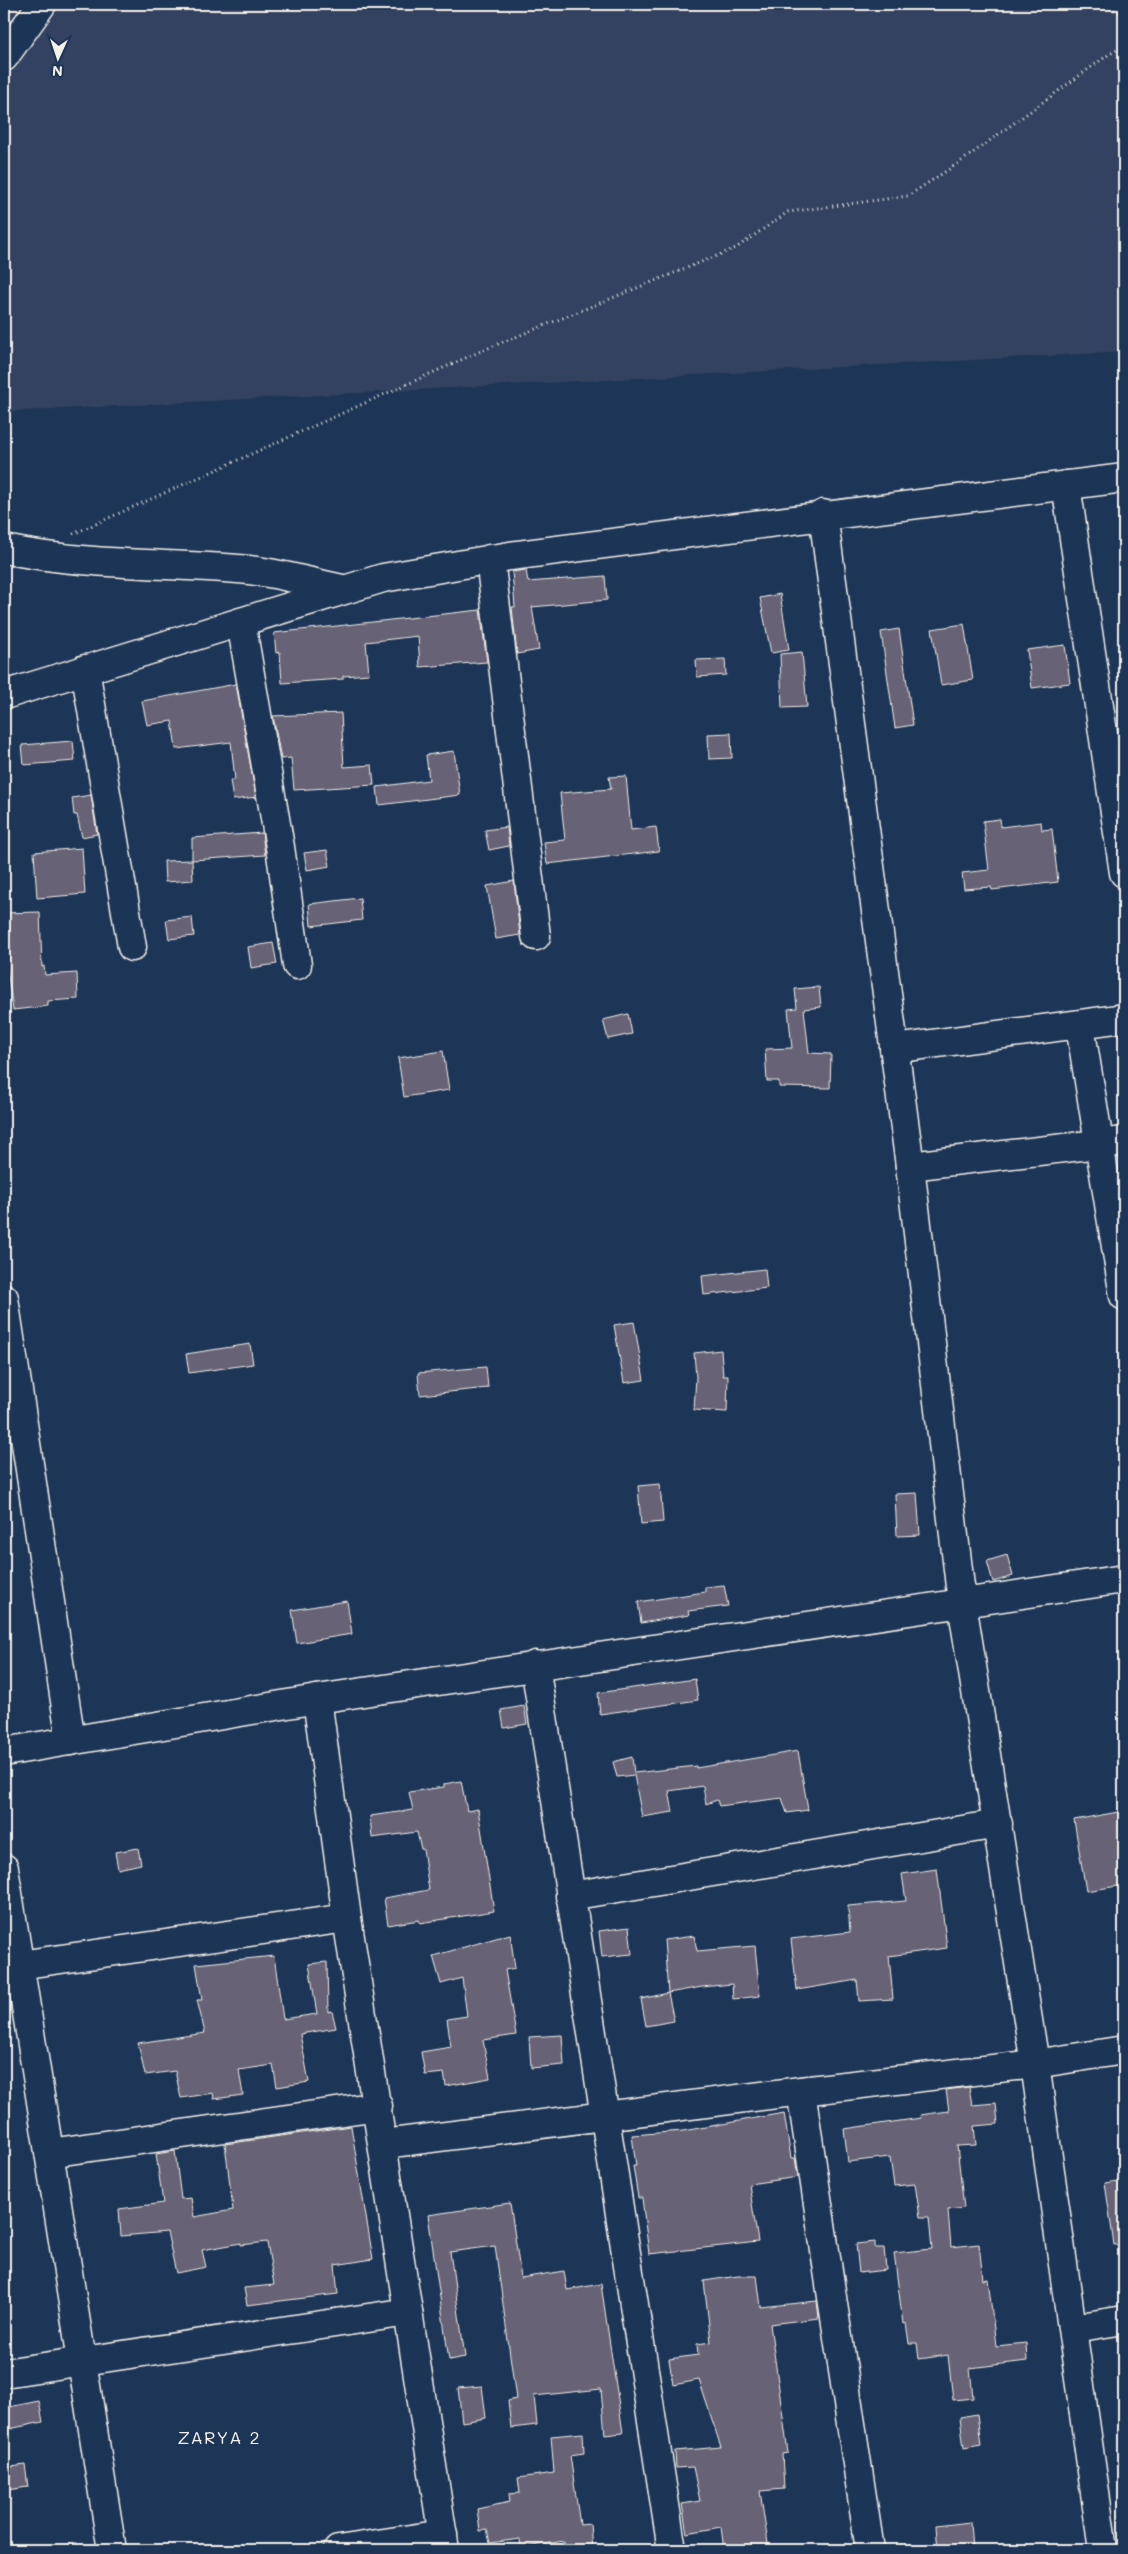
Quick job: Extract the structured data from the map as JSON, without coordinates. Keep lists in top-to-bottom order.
{
  "districts": ["ZARYA 2"],
  "north": "bottom"
}
